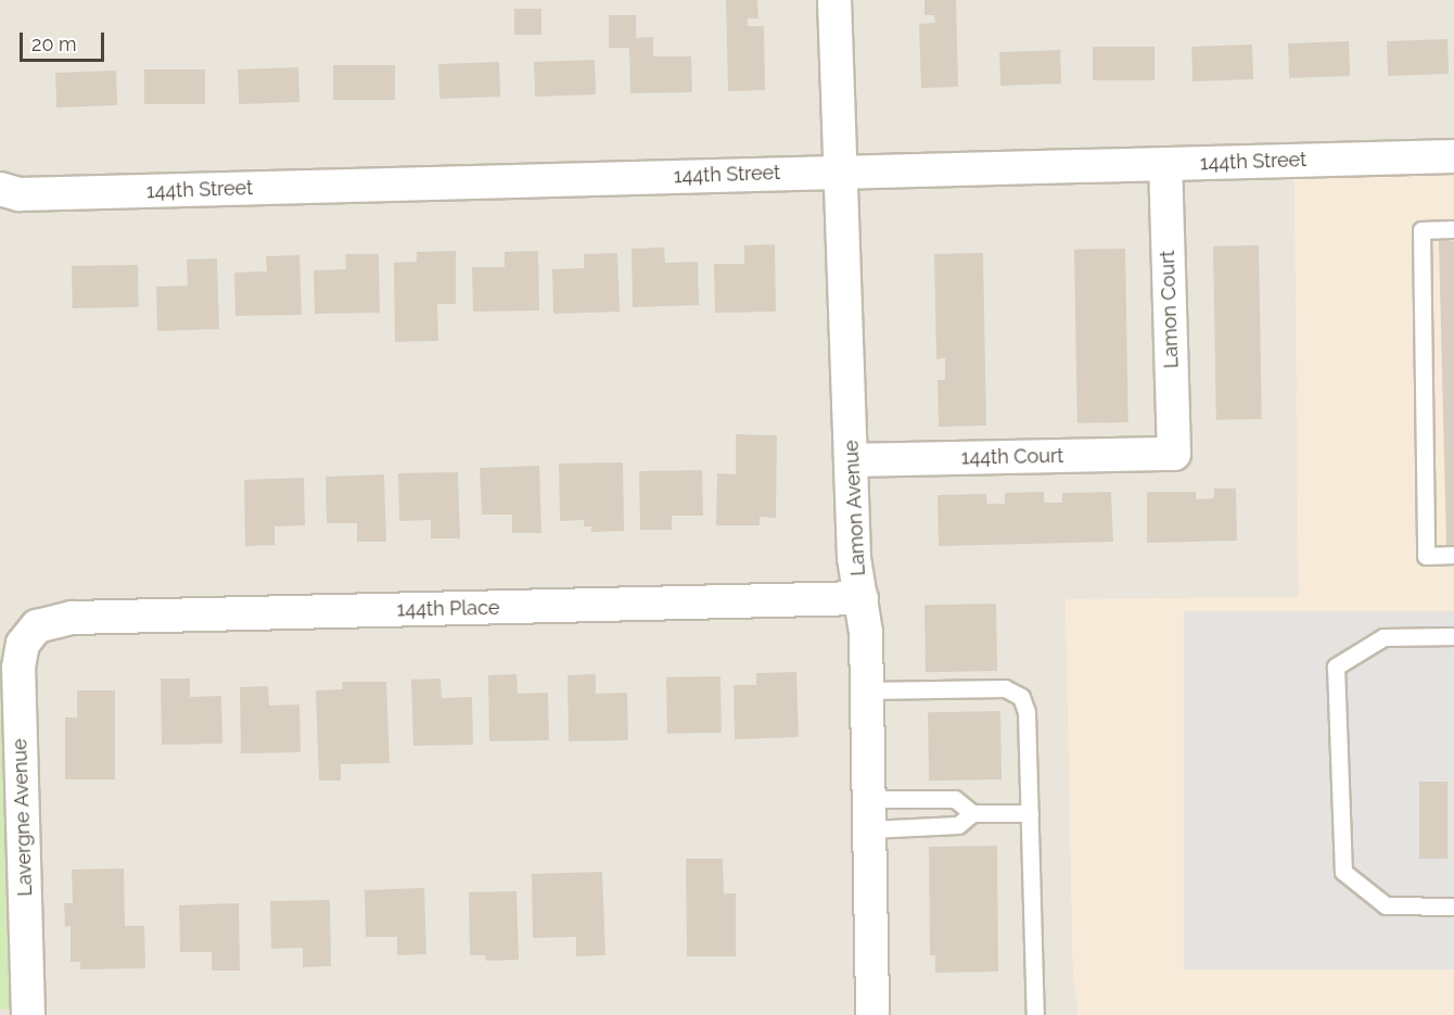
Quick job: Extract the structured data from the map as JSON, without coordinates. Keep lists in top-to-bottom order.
{
  "streets": {
    "street": [
      "144th Street",
      "Lamon Court",
      "144th Court",
      "Lamon Avenue",
      "144th Place",
      "Lavergne Avenue"
    ]
  },
  "crossings": [
    ["144th Street", "Lamon Court"],
    ["144th Street", "Lamon Avenue"],
    ["Lamon Court", "144th Court"],
    ["144th Court", "Lamon Avenue"],
    ["Lamon Avenue", "144th Place"],
    ["144th Place", "Lavergne Avenue"]
  ],
  "scale_bar": "20 m"
}
